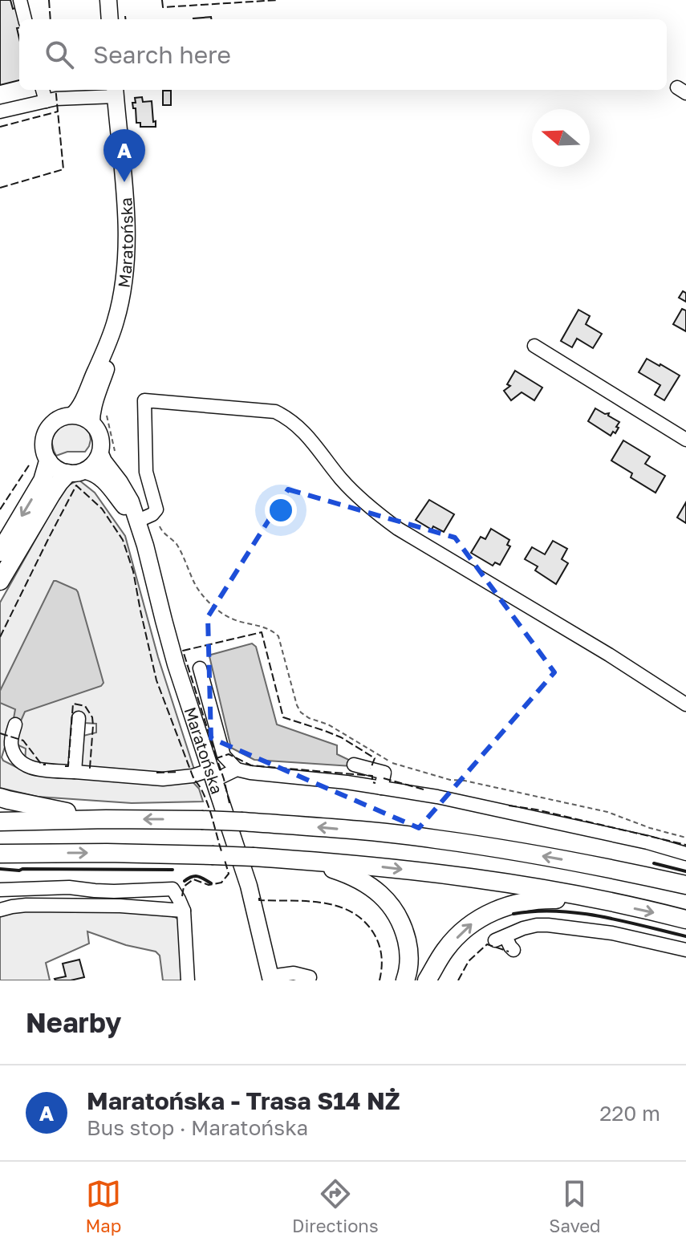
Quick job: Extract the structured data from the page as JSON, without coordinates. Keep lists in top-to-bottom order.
{
  "streets": {
    "main road": ["Maratońska"]
  },
  "north": "left",
  "page": {
    "search": "Search here",
    "pins": "A",
    "heading": "Nearby",
    "list": [
      {
        "mark": "A",
        "name": "Maratońska - Trasa S14 NŻ",
        "note": "Bus stop · Maratońska",
        "value": "220 m"
      }
    ],
    "nav": ["Map", "Directions", "Saved"]
  }
}
